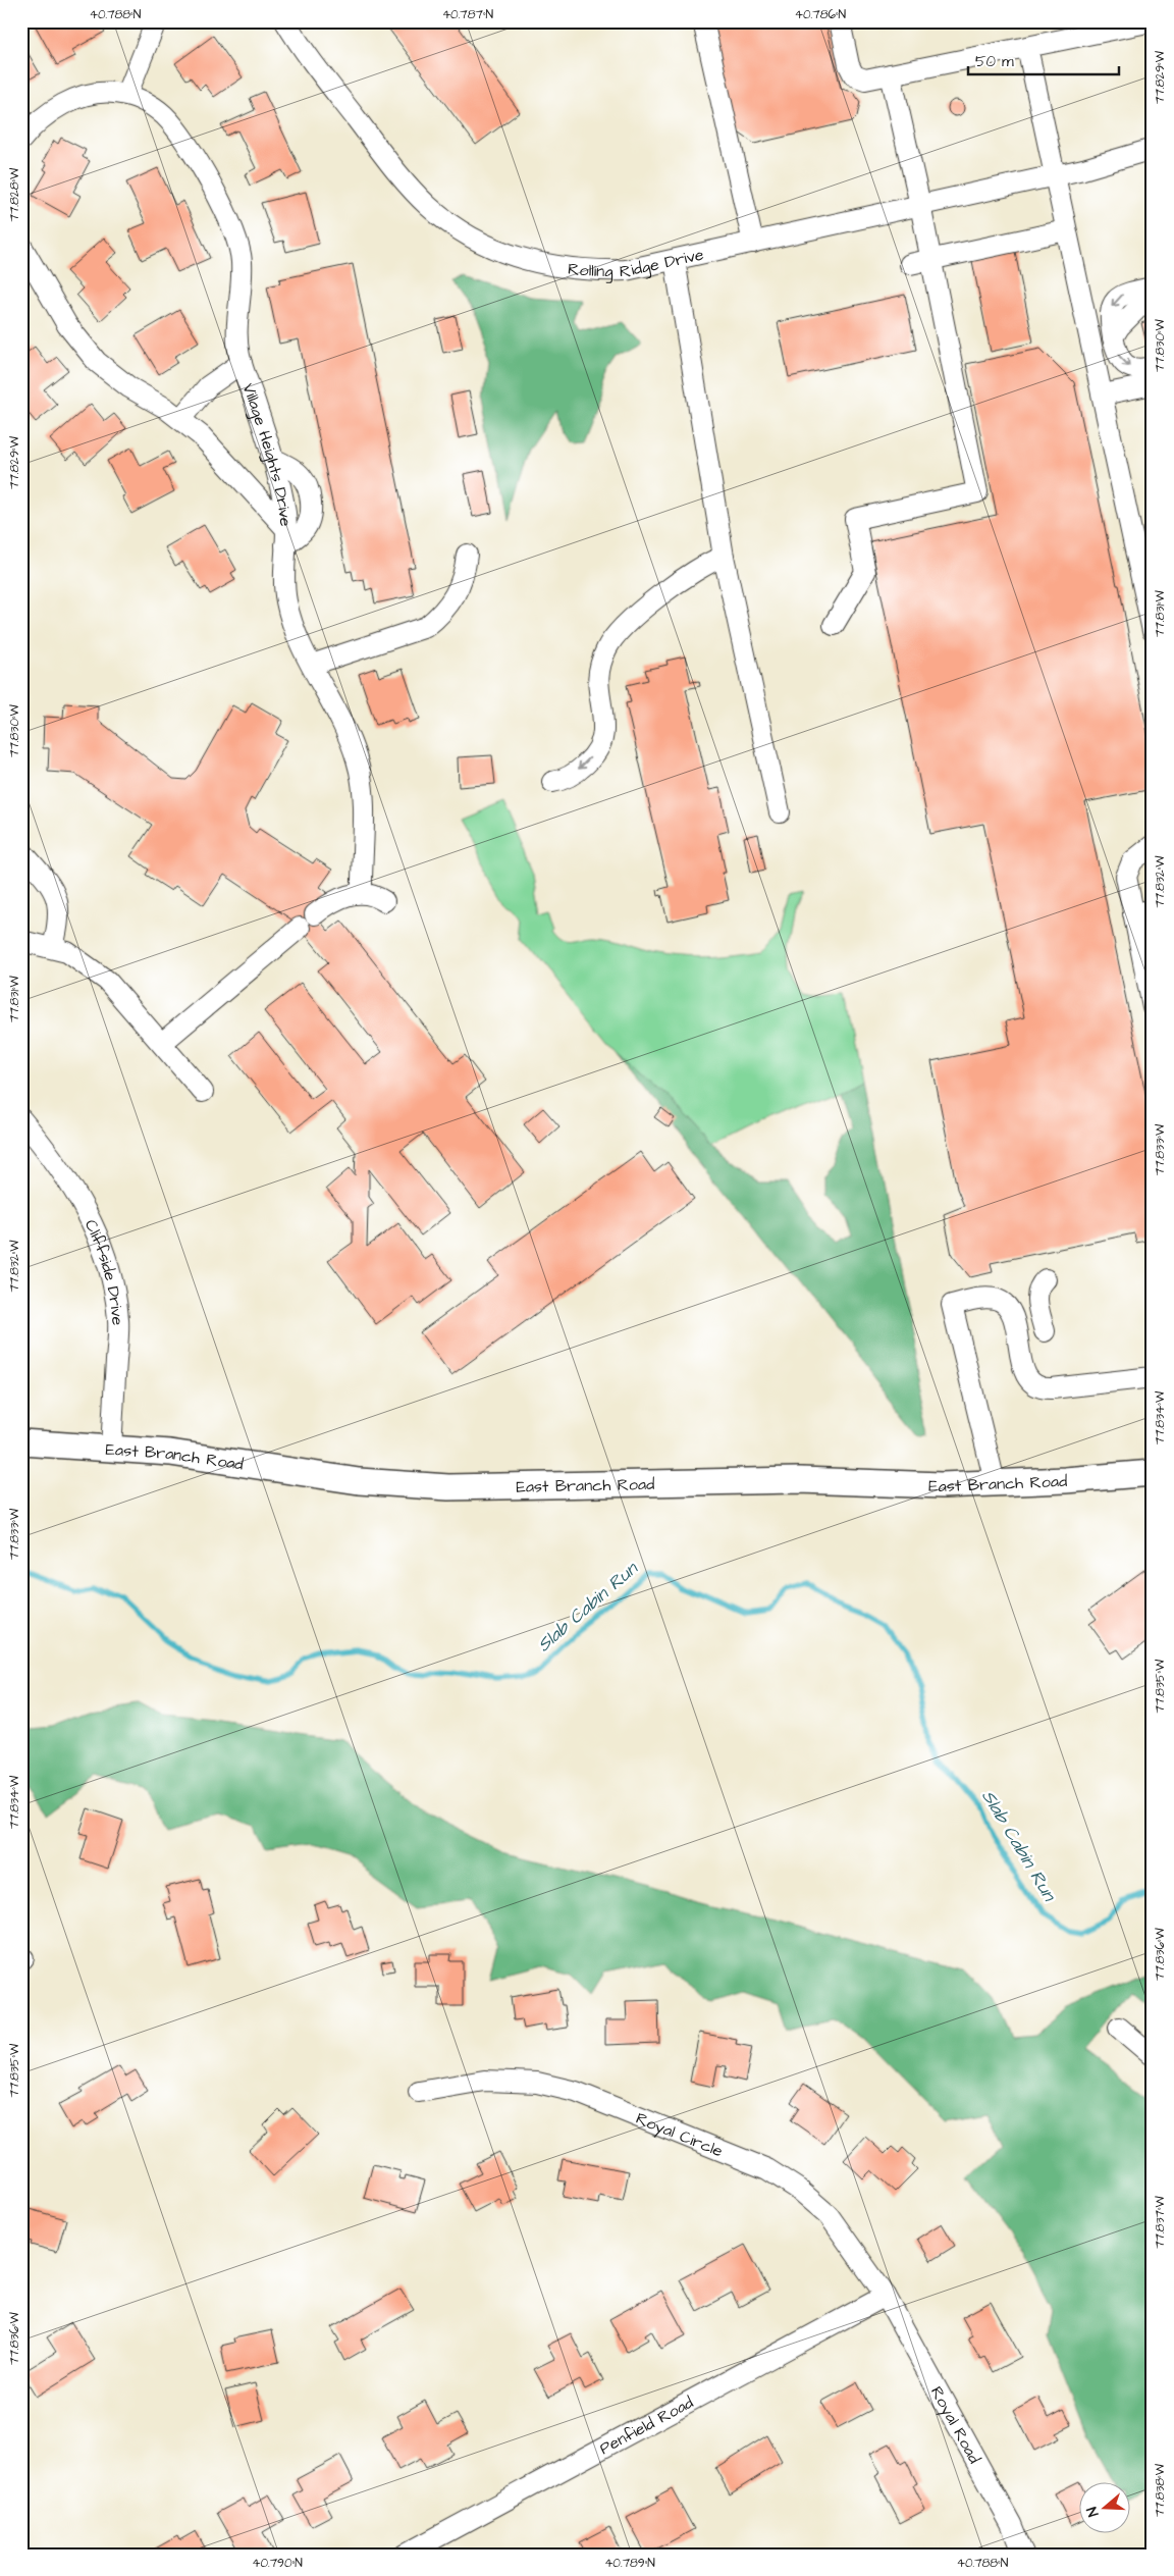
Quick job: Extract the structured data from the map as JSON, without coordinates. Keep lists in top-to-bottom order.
{
  "streets": {
    "main road": ["East Branch Road"],
    "street": [
      "Rolling Ridge Drive",
      "Village Heights Drive",
      "Cliffside Drive",
      "Royal Circle",
      "Royal Road",
      "Penfield Road"
    ]
  },
  "crossings": [
    ["Cliffside Drive", "East Branch Road"],
    ["Royal Circle", "Royal Road"],
    ["Royal Circle", "Penfield Road"],
    ["Royal Road", "Penfield Road"]
  ],
  "water": ["Slab Cabin Run"],
  "scale_bar": "50 m",
  "north": "left",
  "coordinates": [
    "40.788°N",
    "40.787°N",
    "40.786°N",
    "77.829°W",
    "77.828°W",
    "77.830°W",
    "77.831°W",
    "77.832°W",
    "77.833°W",
    "77.834°W",
    "77.835°W",
    "77.836°W",
    "77.837°W",
    "77.838°W",
    "40.790°N",
    "40.789°N"
  ]
}
